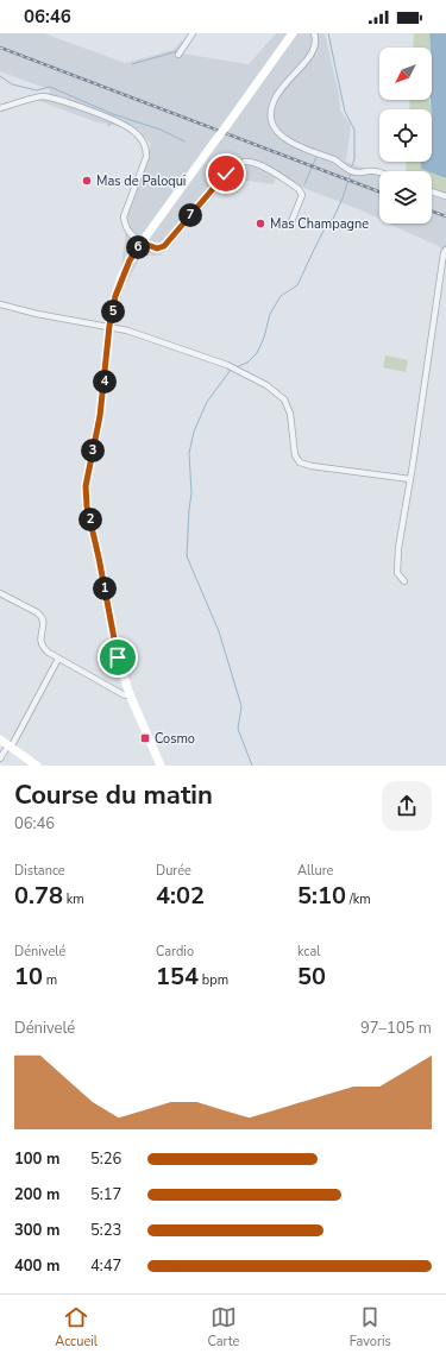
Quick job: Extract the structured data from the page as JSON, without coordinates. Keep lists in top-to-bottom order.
{
  "places": {
    "other": ["Mas de Paloqui", "Mas Champagne"],
    "transit": ["Cosmo"]
  },
  "north": "bottom left",
  "page": {
    "status": "06:46",
    "pins": [
      "7",
      "6",
      "5",
      "4",
      "3",
      "2",
      "1"
    ],
    "heading": ["Course du matin", "06:46"],
    "stats": [
      ["Distance", "0.78 km"],
      ["Durée", "4:02"],
      ["Allure", "5:10 /km"],
      ["Dénivelé", "10 m"],
      ["Cardio", "154 bpm"],
      ["kcal", "50"]
    ],
    "chart": ["Dénivelé", "97–105 m"],
    "list": [
      {
        "name": "100 m",
        "note": "5:26"
      },
      {
        "name": "200 m",
        "note": "5:17"
      },
      {
        "name": "300 m",
        "note": "5:23"
      },
      {
        "name": "400 m",
        "note": "4:47"
      }
    ],
    "tabs": ["Accueil", "Carte", "Favoris"]
  }
}
